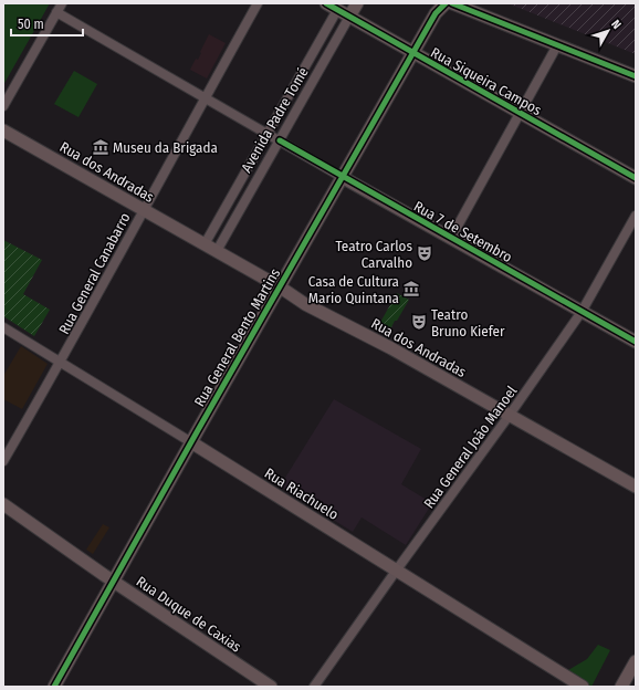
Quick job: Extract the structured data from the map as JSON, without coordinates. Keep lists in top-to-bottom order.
{
  "streets": {
    "street": [
      "Rua Siqueira Campos",
      "Avenida Padre Tomé",
      "Rua dos Andradas",
      "Rua 7 de Setembro",
      "Rua General Canabarro",
      "Rua General Bento Martins",
      "Rua General João Manoel",
      "Rua Riachuelo",
      "Rua Duque de Caxias"
    ]
  },
  "crossings": [
    ["Rua Siqueira Campos", "Avenida Padre Tomé"],
    ["Rua Siqueira Campos", "Rua General Bento Martins"],
    ["Avenida Padre Tomé", "Rua dos Andradas"],
    ["Avenida Padre Tomé", "Rua 7 de Setembro"],
    ["Rua dos Andradas", "Rua General Canabarro"],
    ["Rua dos Andradas", "Rua General Bento Martins"],
    ["Rua dos Andradas", "Rua General João Manoel"],
    ["Rua 7 de Setembro", "Rua General Canabarro"],
    ["Rua 7 de Setembro", "Rua General Bento Martins"],
    ["Rua 7 de Setembro", "Rua General João Manoel"],
    ["Rua General Canabarro", "Rua Riachuelo"],
    ["Rua General Bento Martins", "Rua Riachuelo"],
    ["Rua General Bento Martins", "Rua Duque de Caxias"],
    ["Rua General João Manoel", "Rua Riachuelo"]
  ],
  "places": {
    "museum": ["Museu da Brigada", "Casa de Cultura Mario Quintana"],
    "theatre": ["Teatro Carlos Carvalho", "Teatro Bruno Kiefer"]
  },
  "scale_bar": "50 m",
  "north": "top right"
}
